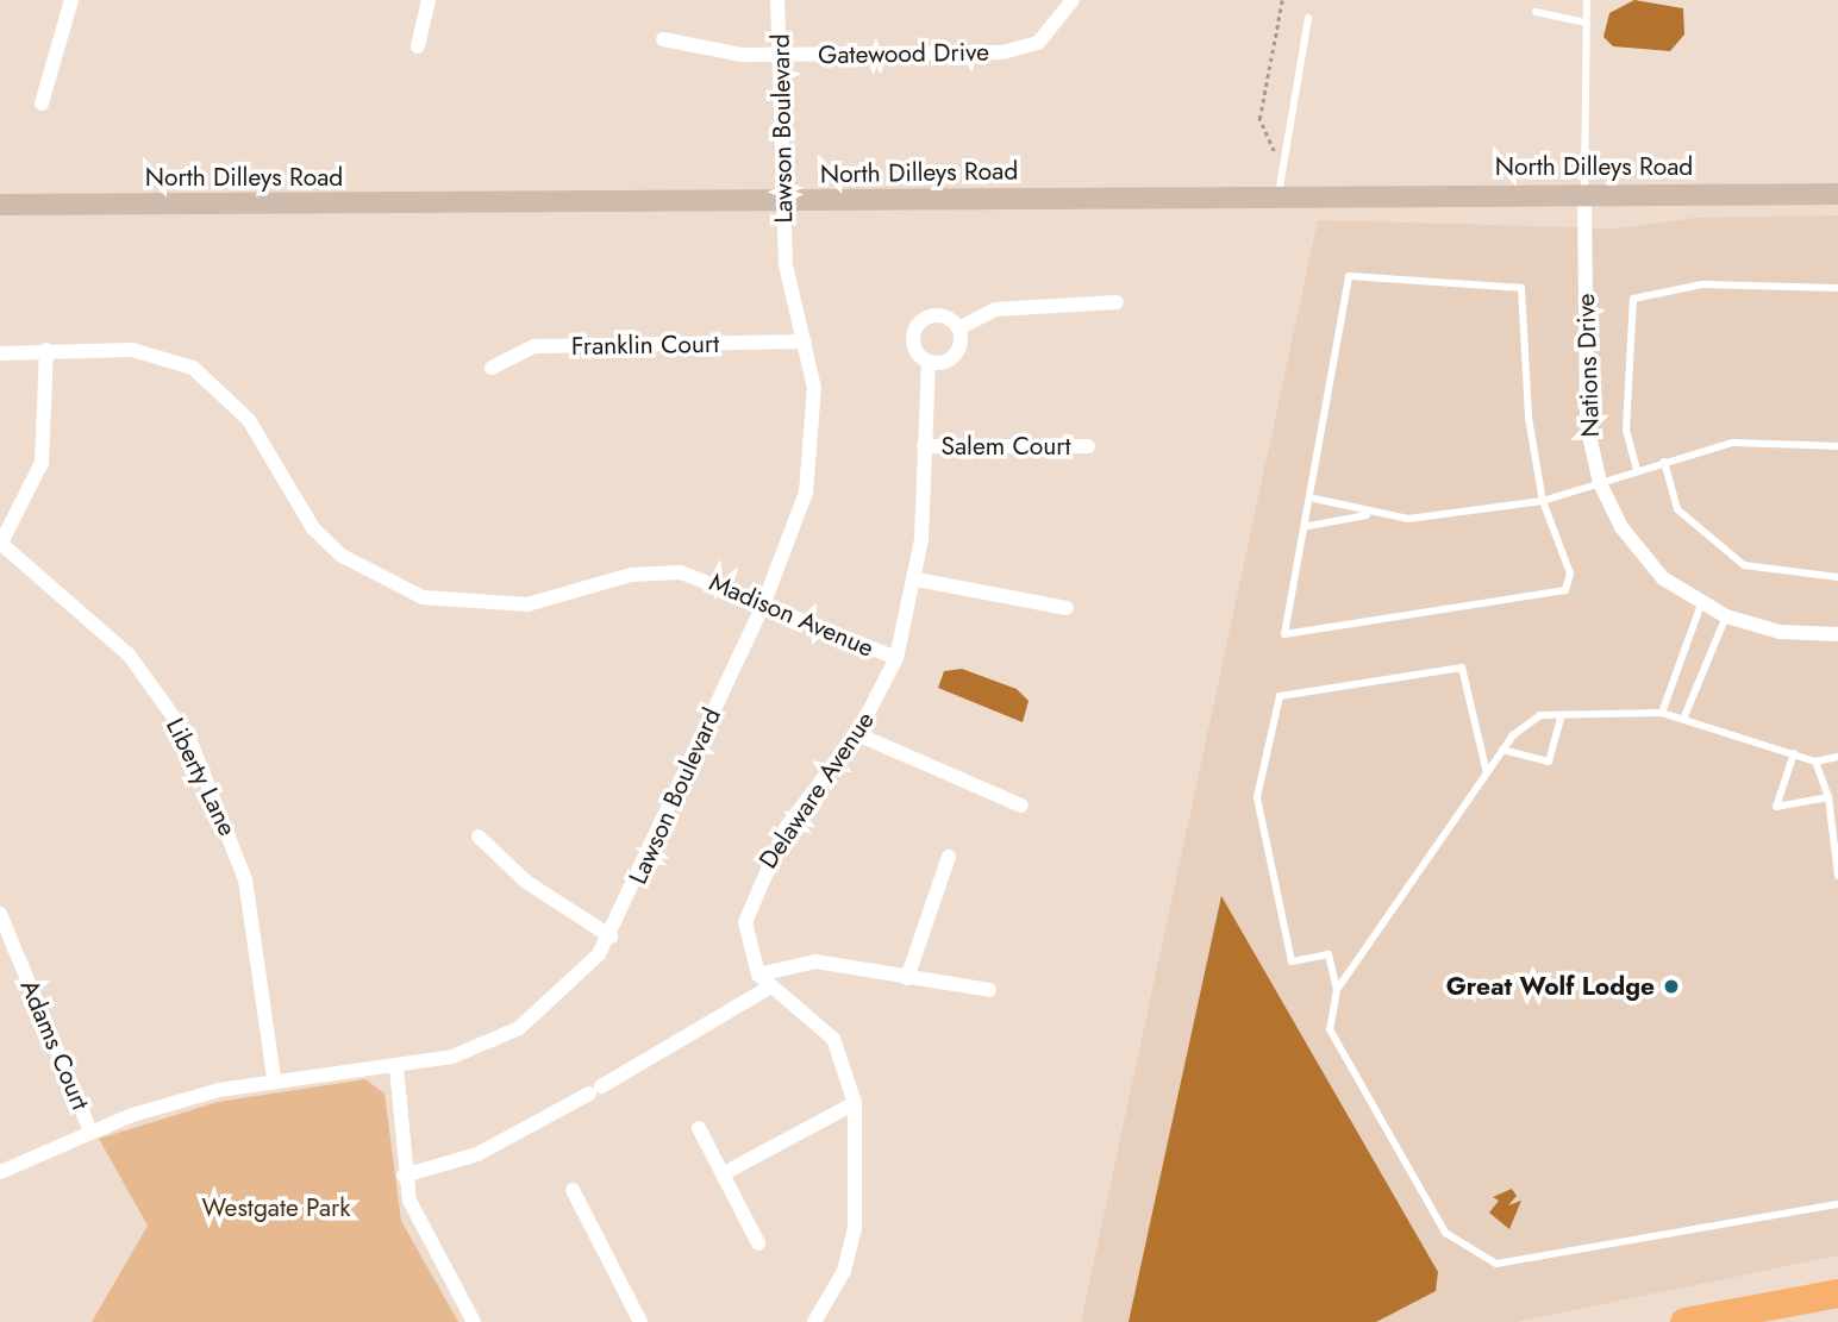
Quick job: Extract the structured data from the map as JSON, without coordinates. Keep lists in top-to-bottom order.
{
  "streets": {
    "street": [
      "Gatewood Drive",
      "Lawson Boulevard",
      "North Dilleys Road",
      "Franklin Court",
      "Nations Drive",
      "Salem Court",
      "Madison Avenue",
      "Liberty Lane",
      "Delaware Avenue",
      "Adams Court"
    ]
  },
  "crossings": [
    ["Gatewood Drive", "Lawson Boulevard"],
    ["Lawson Boulevard", "North Dilleys Road"],
    ["Lawson Boulevard", "Franklin Court"],
    ["Lawson Boulevard", "Madison Avenue"],
    ["Lawson Boulevard", "Liberty Lane"],
    ["Lawson Boulevard", "Adams Court"],
    ["North Dilleys Road", "Nations Drive"],
    ["Salem Court", "Delaware Avenue"],
    ["Madison Avenue", "Delaware Avenue"]
  ],
  "parks": ["Westgate Park"],
  "places": ["Great Wolf Lodge"]
}
